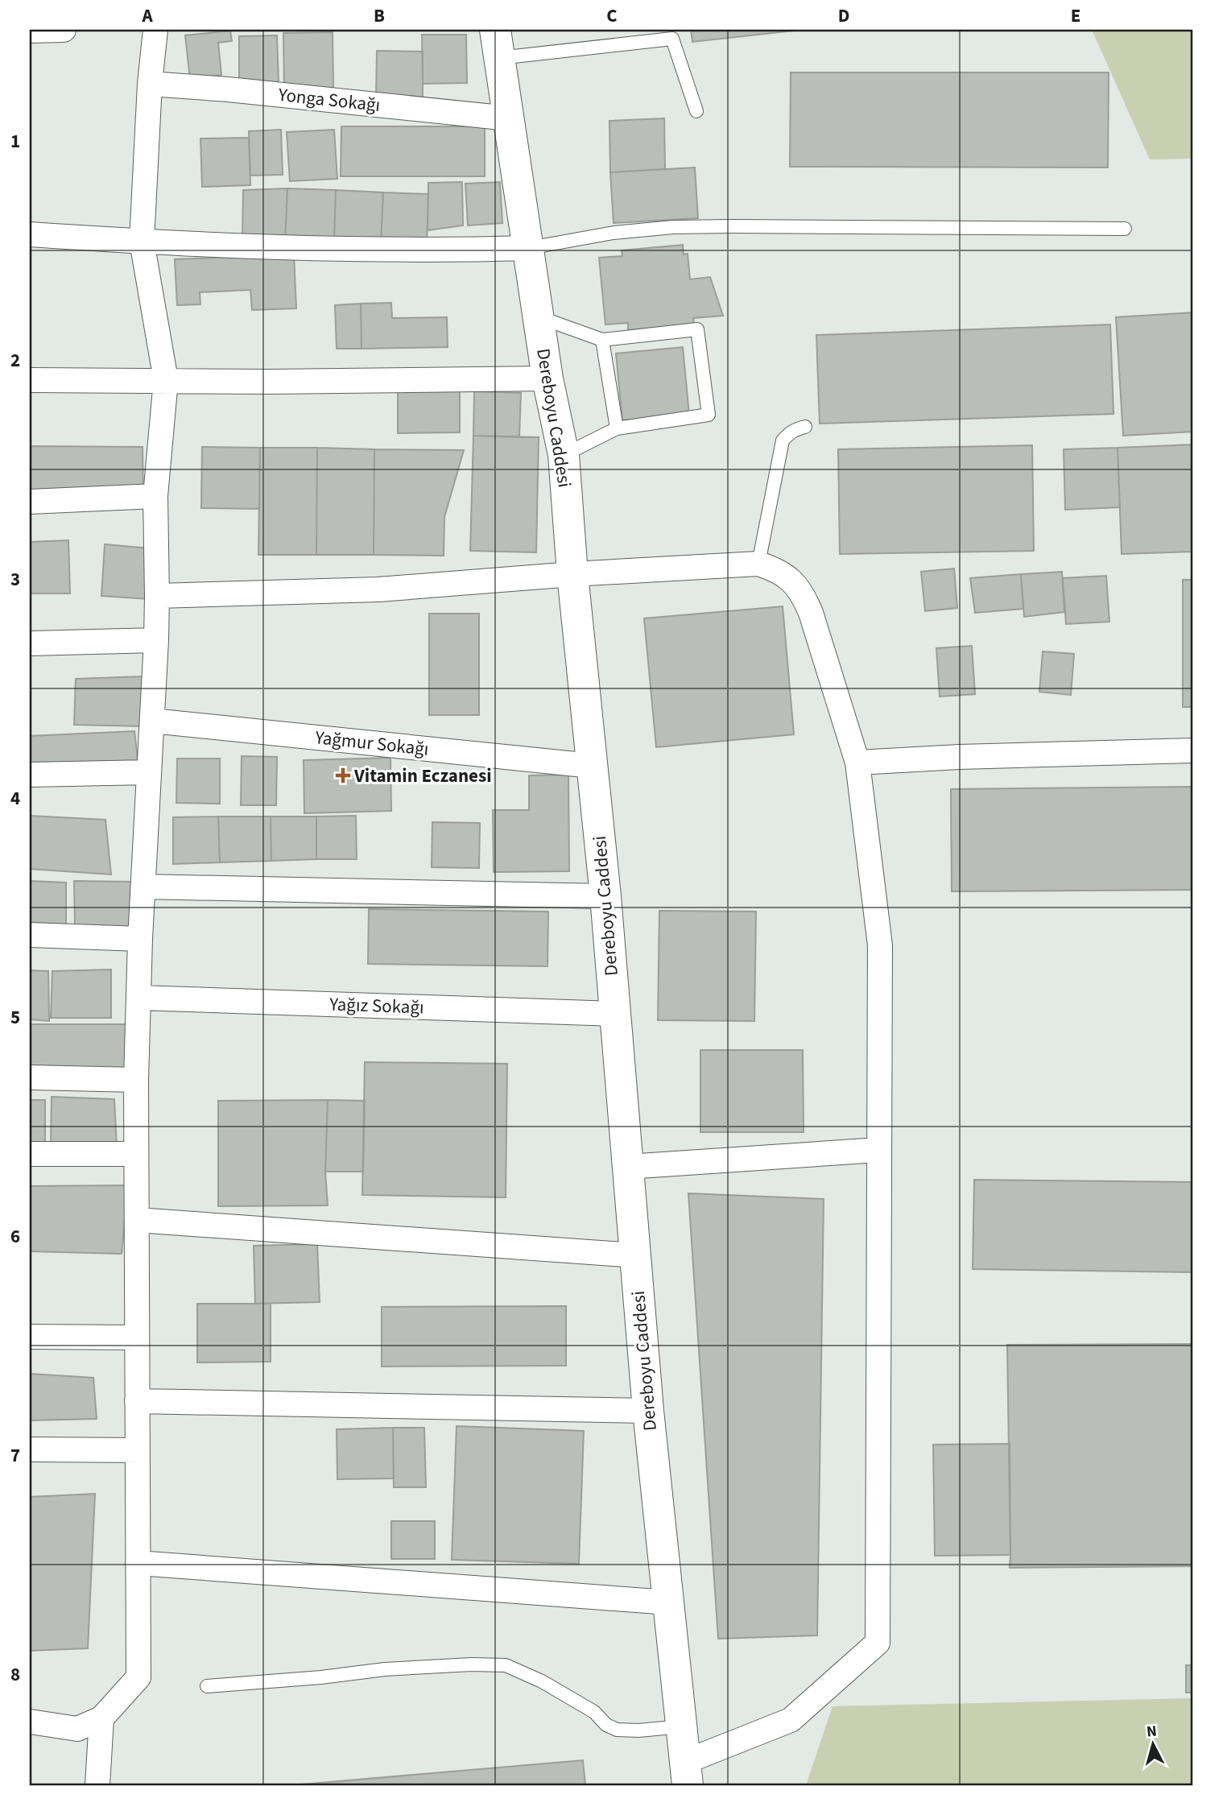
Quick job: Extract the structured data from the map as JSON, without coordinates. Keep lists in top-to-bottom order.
{
  "streets": {
    "main road": ["Dereboyu Caddesi"],
    "street": ["Yonga Sokağı", "Yağmur Sokağı", "Yağız Sokağı"]
  },
  "crossings": [
    ["Yonga Sokağı", "Dereboyu Caddesi"],
    ["Dereboyu Caddesi", "Yağmur Sokağı"],
    ["Dereboyu Caddesi", "Yağız Sokağı"]
  ],
  "places": {
    "health": ["Vitamin Eczanesi"]
  },
  "north": "top",
  "grid": {
    "columns": [
      "A",
      "B",
      "C",
      "D",
      "E"
    ],
    "rows": [
      "1",
      "2",
      "3",
      "4",
      "5",
      "6",
      "7",
      "8"
    ]
  }
}
